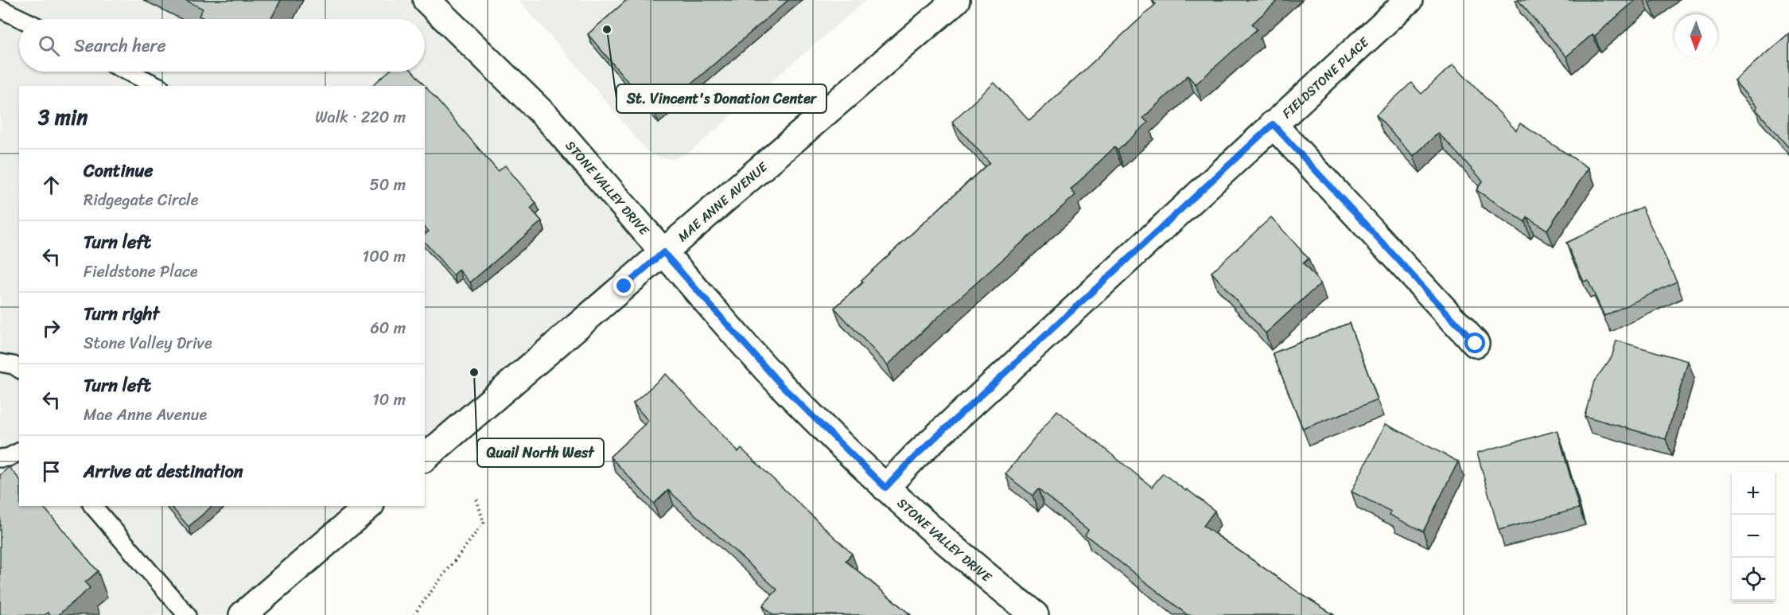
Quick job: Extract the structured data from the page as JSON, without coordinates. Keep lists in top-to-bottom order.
{
  "streets": {
    "street": ["FIELDSTONE PLACE", "STONE VALLEY DRIVE", "MAE ANNE AVENUE"]
  },
  "crossings": [
    ["FIELDSTONE PLACE", "STONE VALLEY DRIVE"],
    ["STONE VALLEY DRIVE", "MAE ANNE AVENUE"]
  ],
  "places": ["St. Vincent's Donation Center", "Quail North West"],
  "north": "bottom",
  "page": {
    "search": "Search here",
    "heading": ["3 min", "Walk · 220 m"],
    "list": [
      ["Continue", "Ridgegate Circle", "50 m"],
      ["Turn left", "Fieldstone Place", "100 m"],
      ["Turn right", "Stone Valley Drive", "60 m"],
      ["Turn left", "Mae Anne Avenue", "10 m"],
      "Arrive at destination"
    ],
    "map_buttons": ["+", "−"]
  }
}
